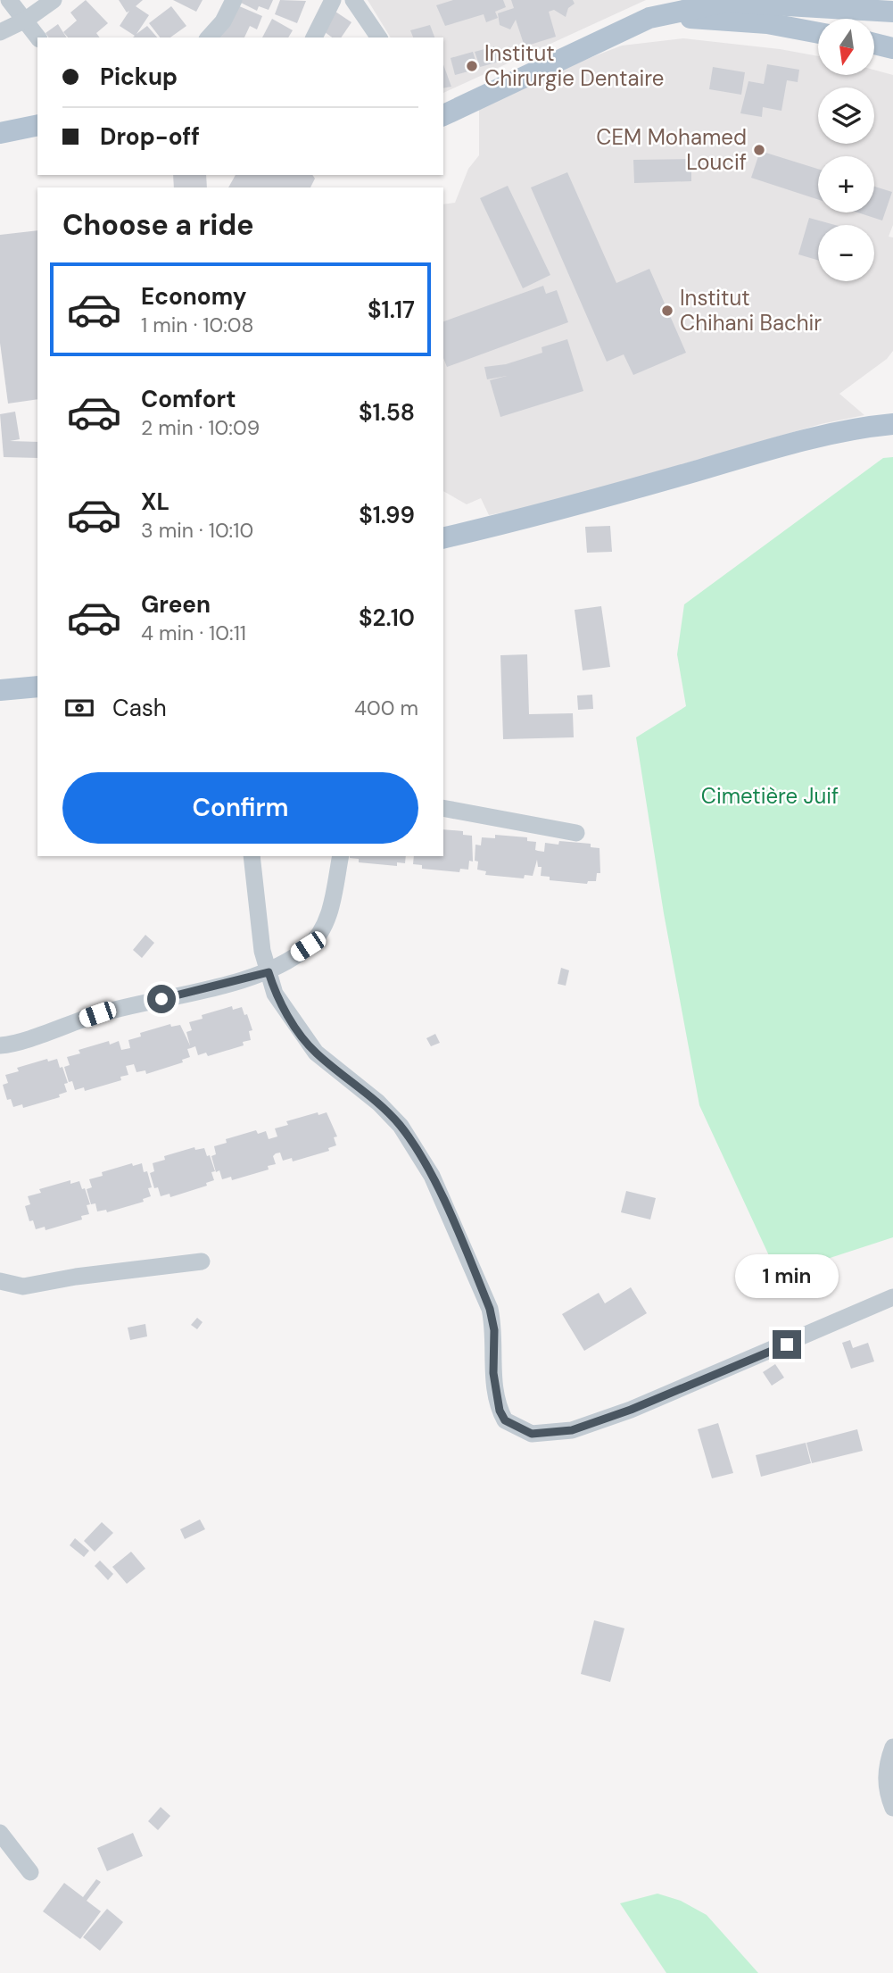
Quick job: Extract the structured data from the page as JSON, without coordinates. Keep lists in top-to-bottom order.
{
  "parks": ["Cimetière Juif"],
  "places": ["Institut Chirurgie Dentaire", "CEM Mohamed Loucif", "Institut Chihani Bachir"],
  "north": "bottom",
  "page": {
    "map_buttons": ["+", "−"],
    "banner": ["Pickup", "Drop-off"],
    "heading": "Choose a ride",
    "list": [
      {
        "name": "Economy",
        "note": "1 min · 10:08",
        "value": "$1.17"
      },
      {
        "name": "Comfort",
        "note": "2 min · 10:09",
        "value": "$1.58"
      },
      {
        "name": "XL",
        "note": "3 min · 10:10",
        "value": "$1.99"
      },
      {
        "name": "Green",
        "note": "4 min · 10:11",
        "value": "$2.10"
      }
    ],
    "pay": ["Cash", "400 m"],
    "buttons": "Confirm",
    "bubble": "1 min"
  }
}
